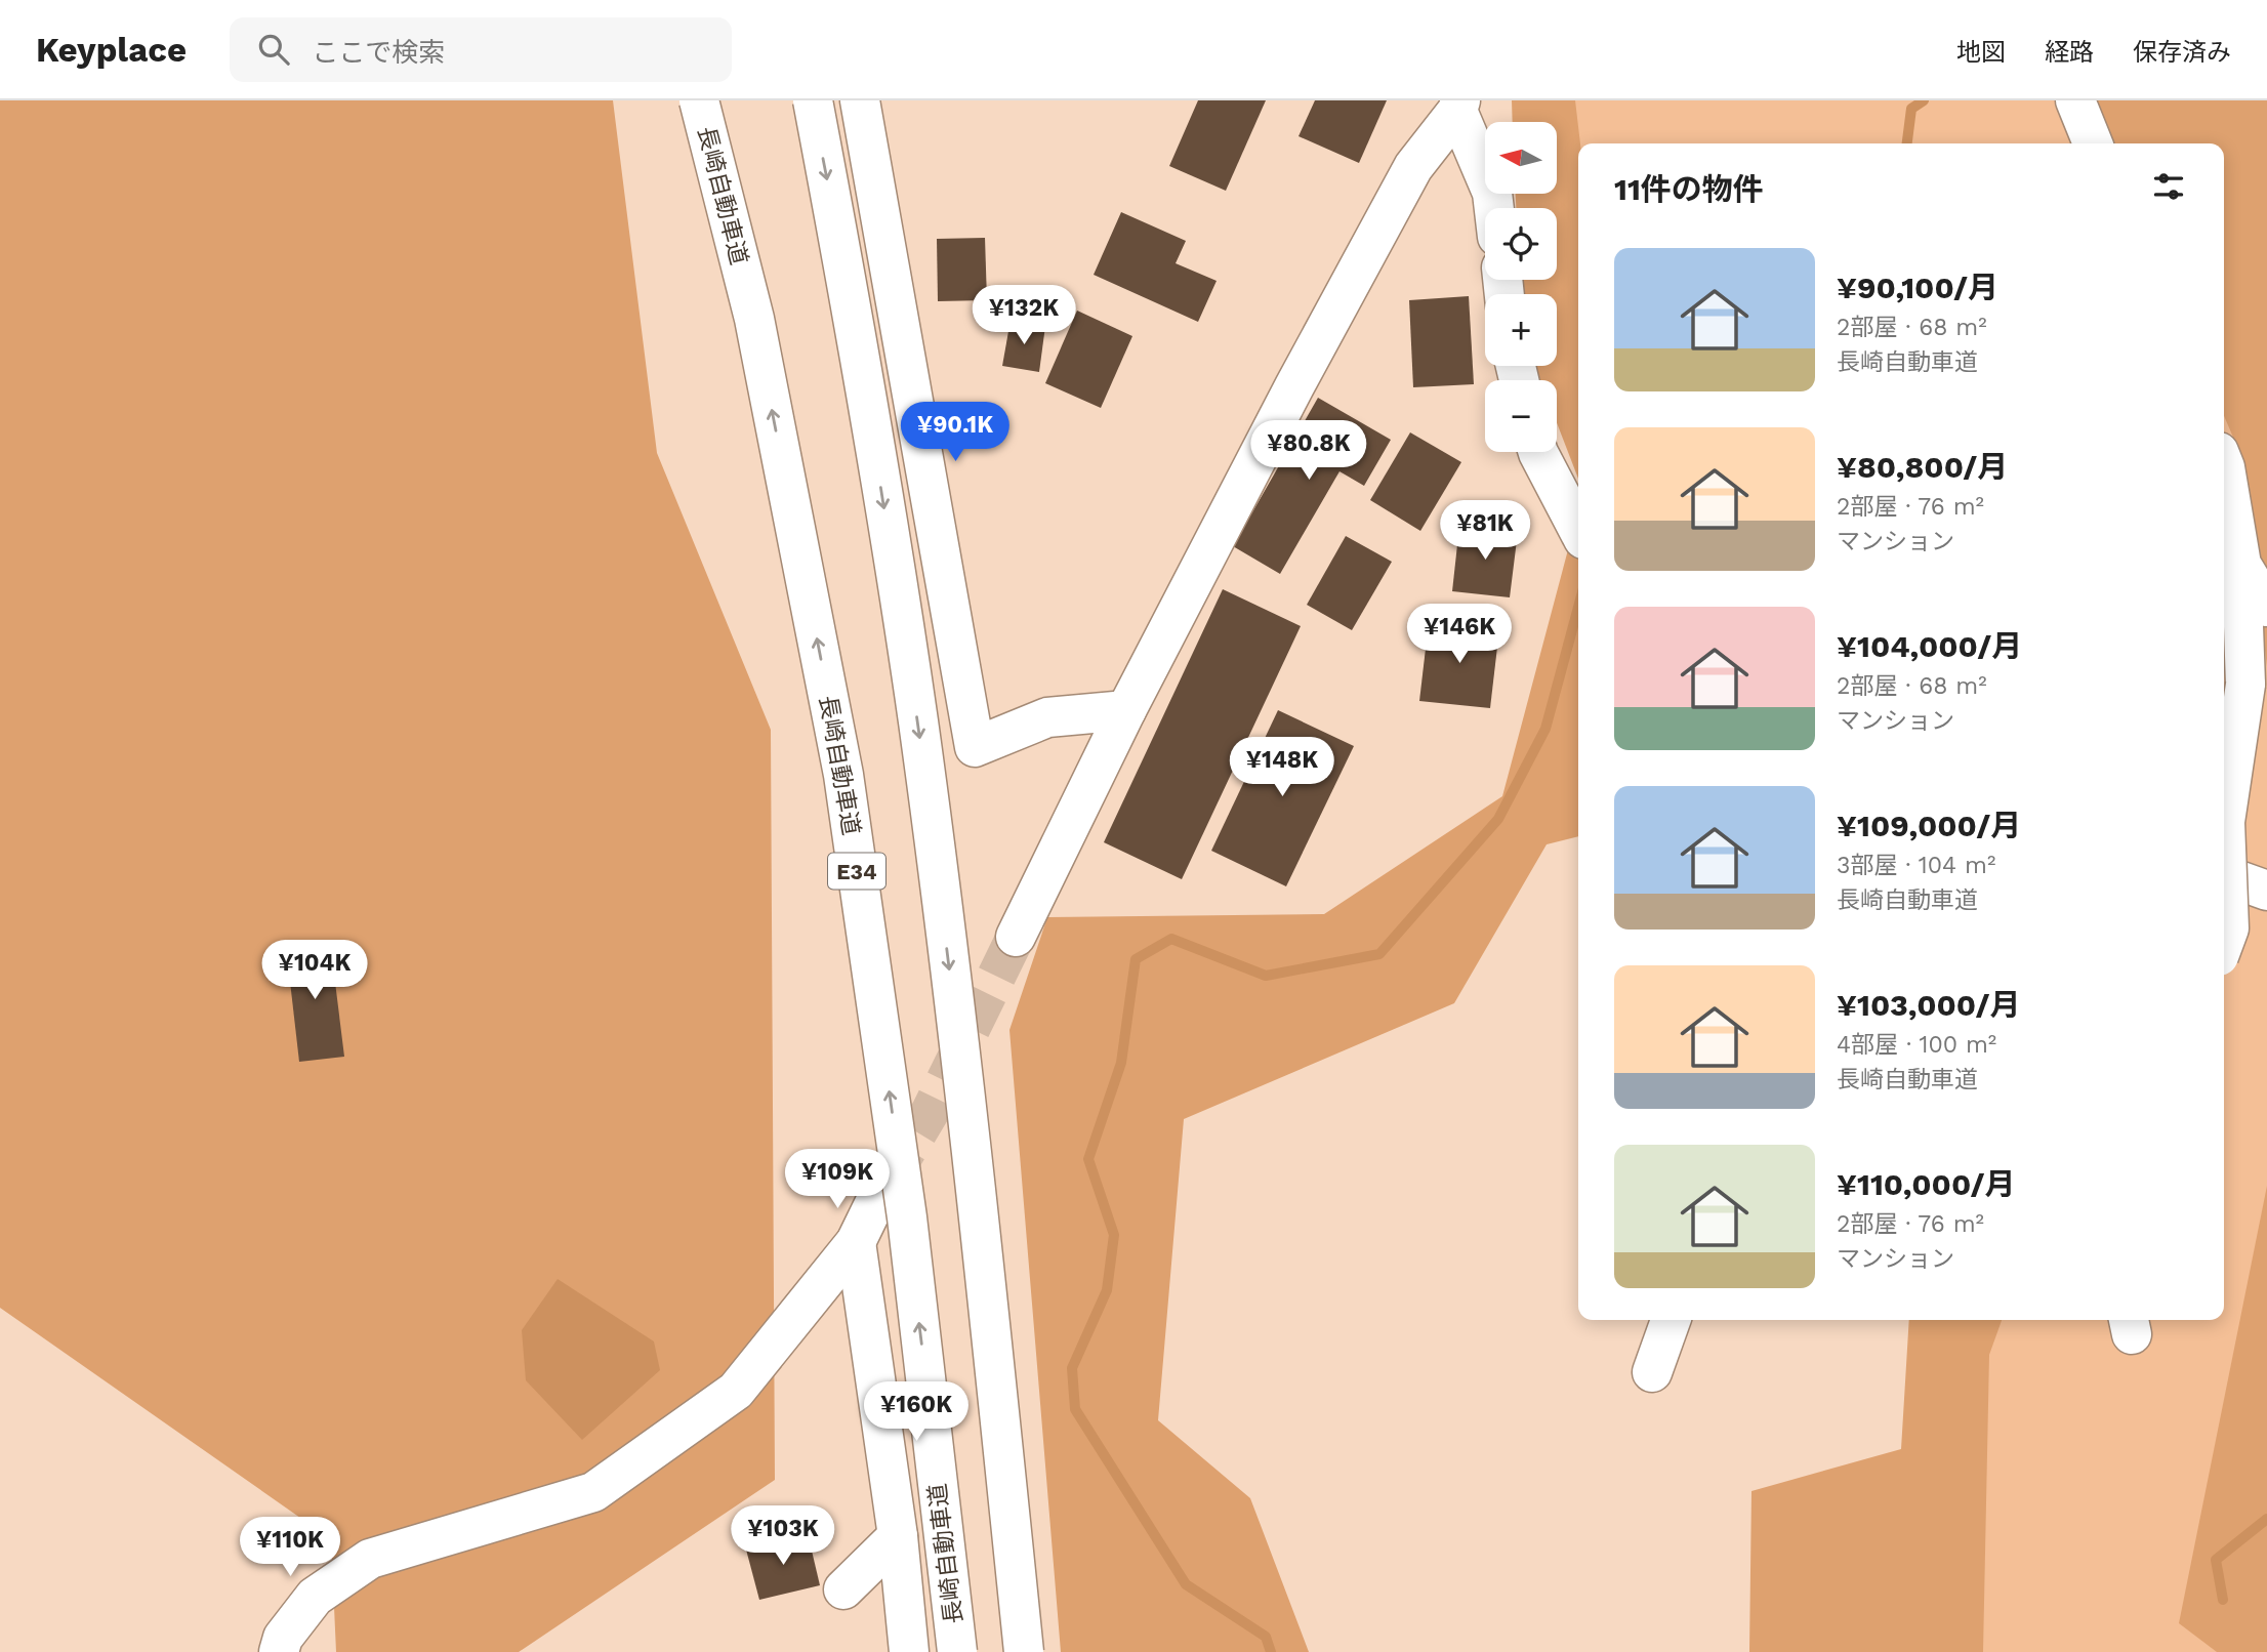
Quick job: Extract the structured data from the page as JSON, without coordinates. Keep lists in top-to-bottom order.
{
  "streets": {
    "main road": ["長崎自動車道", "E34"]
  },
  "north": "left",
  "page": {
    "header": "Keyplace",
    "search": "ここで検索",
    "nav": ["地図", "経路", "保存済み"],
    "map_buttons": ["+", "−"],
    "heading": "11件の物件",
    "list": [
      {
        "name": "¥90,100/月",
        "note": "2部屋 · 68 m² · 長崎自動車道"
      },
      {
        "name": "¥80,800/月",
        "note": "2部屋 · 76 m² · マンション"
      },
      {
        "name": "¥104,000/月",
        "note": "2部屋 · 68 m² · マンション"
      },
      {
        "name": "¥109,000/月",
        "note": "3部屋 · 104 m² · 長崎自動車道"
      },
      {
        "name": "¥103,000/月",
        "note": "4部屋 · 100 m² · 長崎自動車道"
      },
      {
        "name": "¥110,000/月",
        "note": "2部屋 · 76 m² · マンション"
      }
    ],
    "price": [
      "¥132K",
      "¥90.1K",
      "¥80.8K",
      "¥81K",
      "¥146K",
      "¥148K",
      "¥104K",
      "¥109K",
      "¥160K",
      "¥103K",
      "¥110K"
    ]
  }
}
